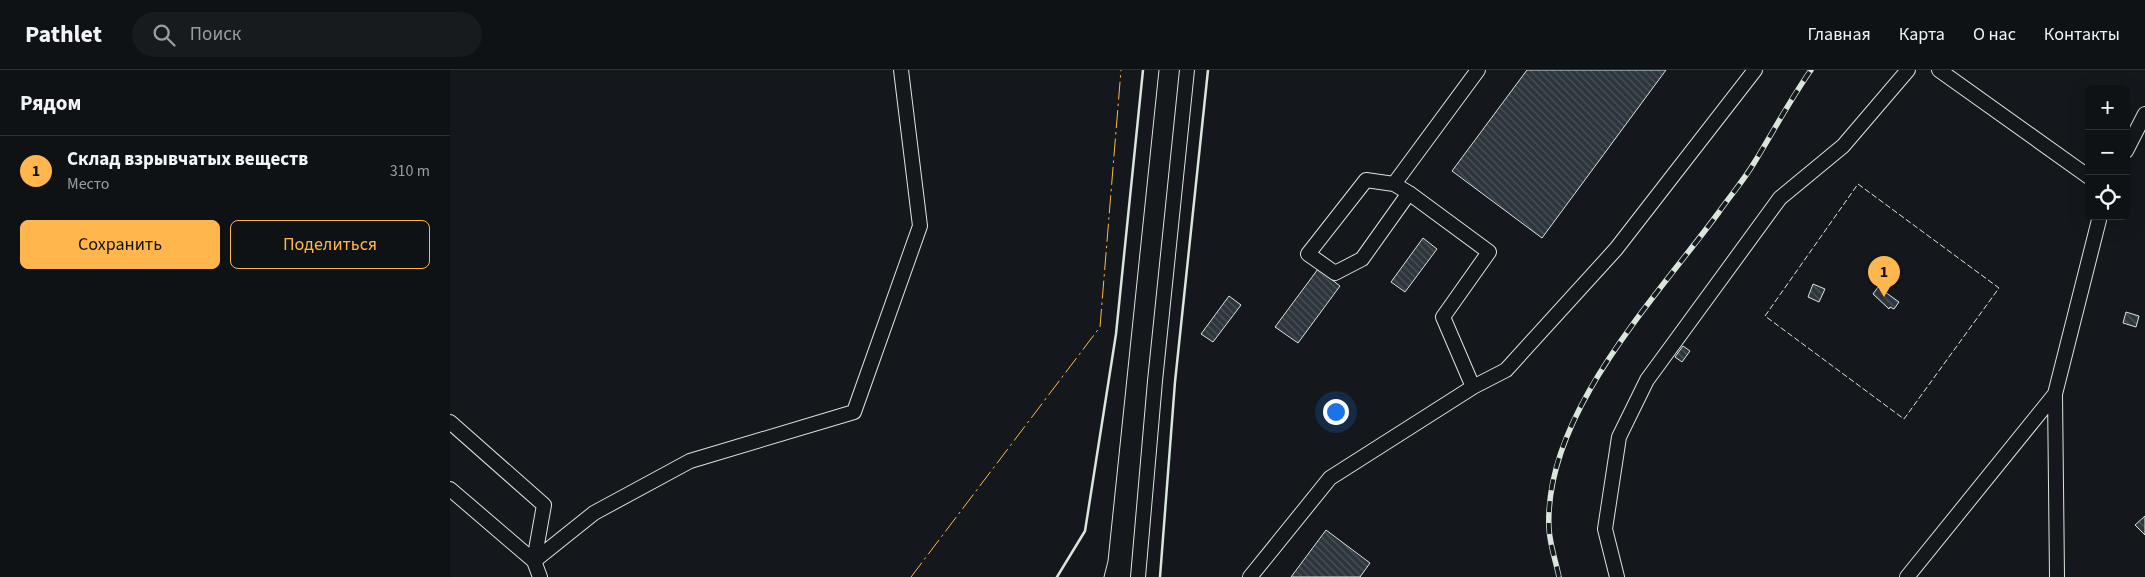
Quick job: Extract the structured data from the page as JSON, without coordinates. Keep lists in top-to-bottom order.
{
  "page": {
    "header": "Pathlet",
    "search": "Поиск",
    "nav": [
      "Главная",
      "Карта",
      "О нас",
      "Контакты"
    ],
    "heading": "Рядом",
    "map_buttons": ["+", "−"],
    "list": [
      {
        "mark": "1",
        "name": "Склад взрывчатых веществ",
        "note": "Место",
        "value": "310 m"
      }
    ],
    "buttons": ["Сохранить", "Поделиться"],
    "pins": "1"
  }
}
